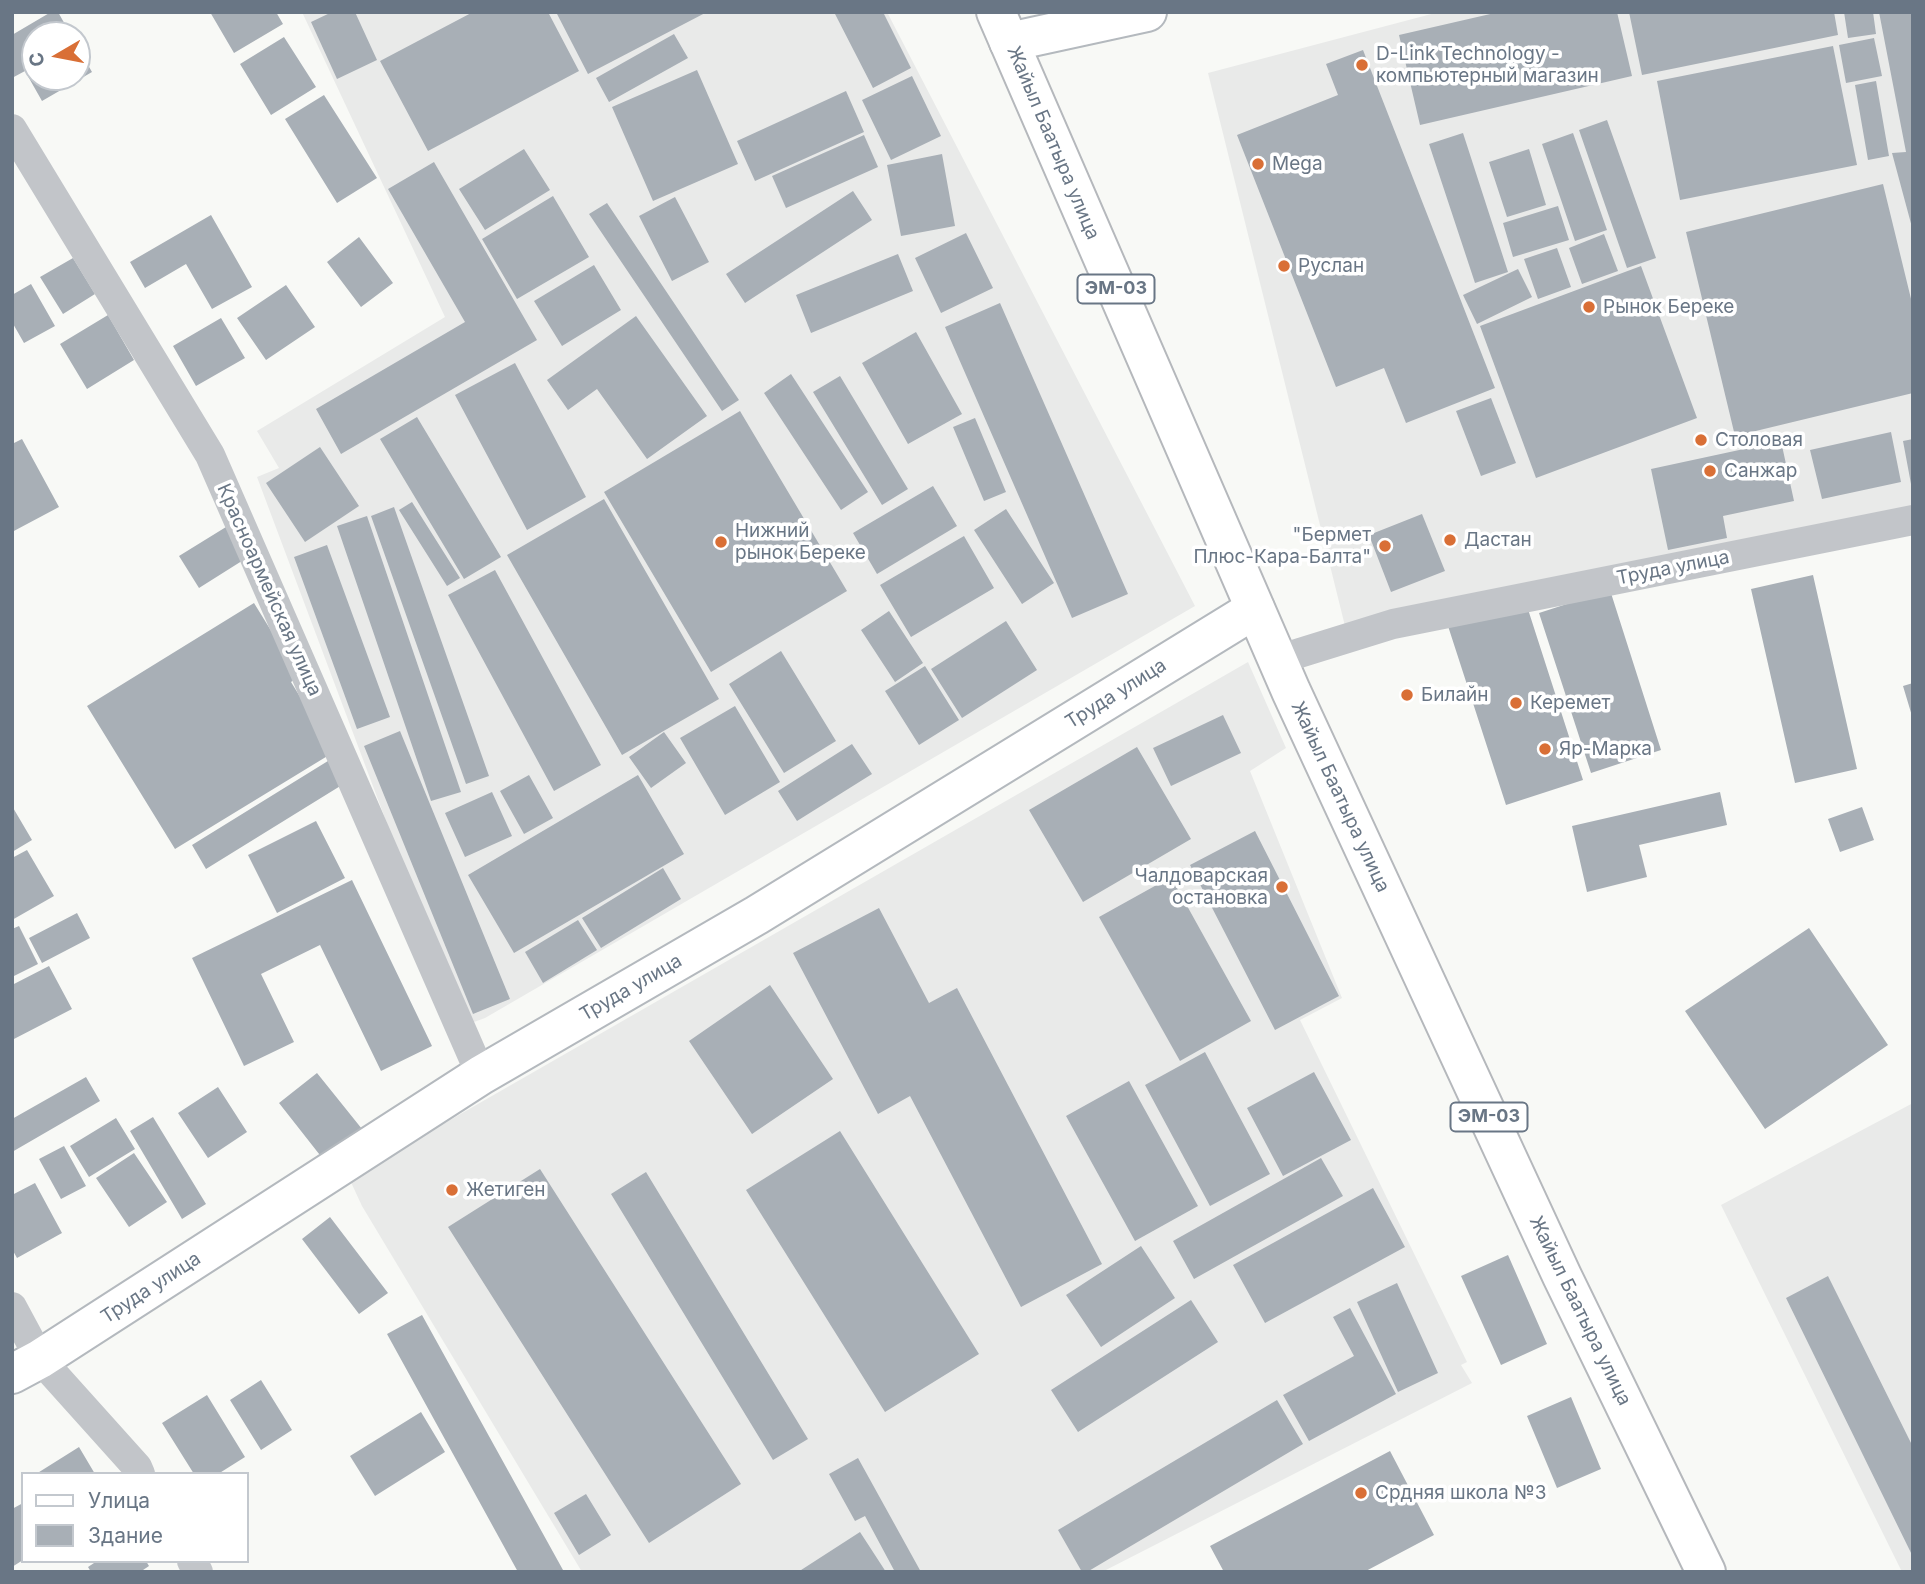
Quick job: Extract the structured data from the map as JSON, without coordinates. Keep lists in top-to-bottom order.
{
  "streets": {
    "main road": ["Жайыл Баатыра улица", "ЭМ-03", "Труда улица"],
    "street": ["Красноармейская улица"]
  },
  "crossings": [
    ["Жайыл Баатыра улица", "Труда улица"],
    ["Труда улица", "Красноармейская улица"]
  ],
  "places": [
    "D-Link Technology - компьютерный магазин",
    "Mega",
    "Руслан",
    "Рынок Береке",
    "Столовая",
    "Санжар",
    "Дастан",
    "Нижний рынок Береке",
    "\"Бермет Плюс-Кара-Балта\"",
    "Билайн",
    "Керемет",
    "Яр-Марка",
    "Чалдоварская остановка",
    "Жетиген",
    "Срдняя школа №3"
  ],
  "legend": ["Улица", "Здание"],
  "north": "left"
}
